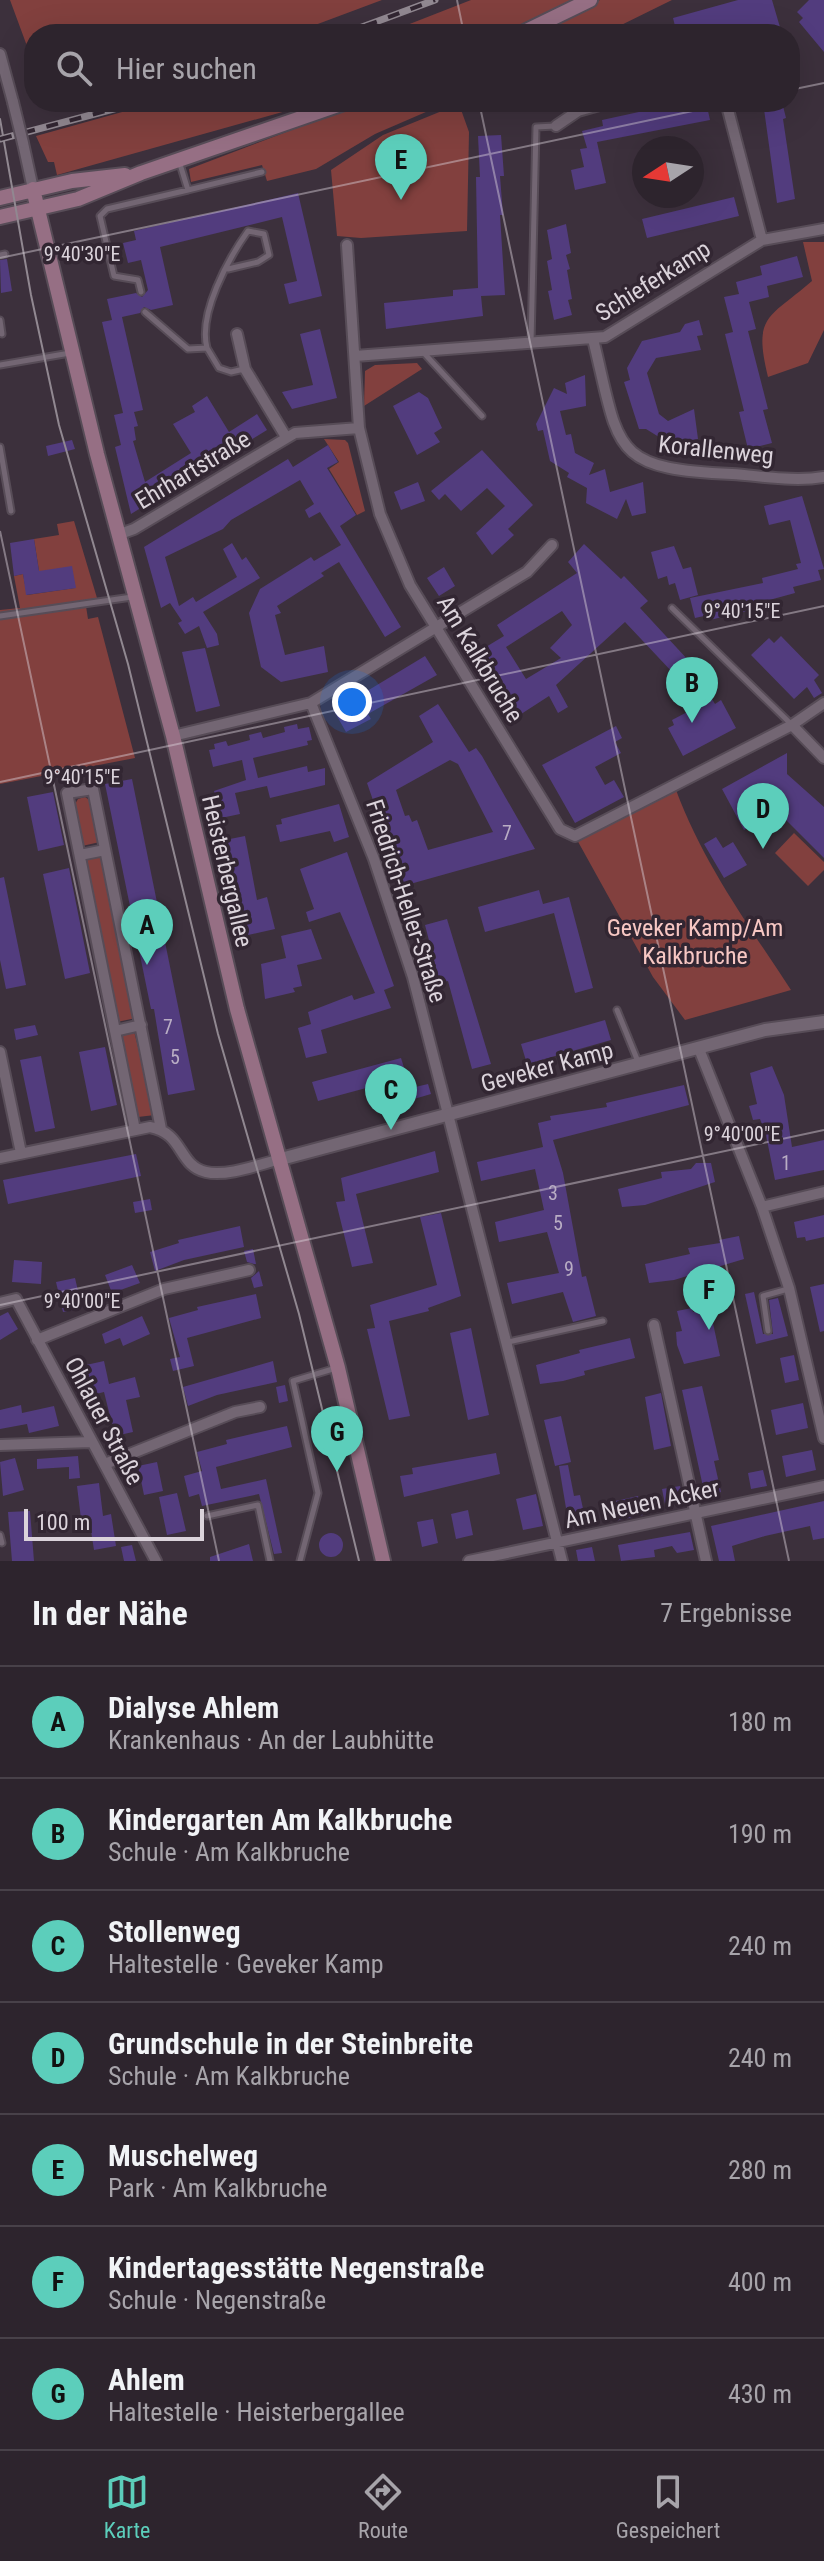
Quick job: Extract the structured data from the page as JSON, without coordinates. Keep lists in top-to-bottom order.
{
  "streets": {
    "main road": ["Heisterbergallee"],
    "street": [
      "Schieferkamp",
      "Korallenweg",
      "Ehrhartstraße",
      "Am Kalkbruche",
      "Friedrich-Heller-Straße",
      "Geveker Kamp",
      "Ohlauer Straße",
      "Am Neuen Acker"
    ]
  },
  "crossings": [
    ["Schieferkamp", "Korallenweg"],
    ["Schieferkamp", "Am Kalkbruche"],
    ["Ehrhartstraße", "Am Kalkbruche"],
    ["Ehrhartstraße", "Heisterbergallee"],
    ["Heisterbergallee", "Geveker Kamp"],
    ["Friedrich-Heller-Straße", "Geveker Kamp"],
    ["Friedrich-Heller-Straße", "Am Neuen Acker"]
  ],
  "parks": ["Geveker Kamp/Am Kalkbruche"],
  "house_numbers": [
    "7",
    "7",
    "5",
    "1",
    "3",
    "5",
    "9"
  ],
  "scale_bar": "100 m",
  "north": "left",
  "page": {
    "search": "Hier suchen",
    "pins": [
      "E",
      "B",
      "D",
      "A",
      "C",
      "F",
      "G"
    ],
    "scale": "100 m",
    "heading": ["In der Nähe", "7 Ergebnisse"],
    "list": [
      {
        "mark": "A",
        "name": "Dialyse Ahlem",
        "note": "Krankenhaus · An der Laubhütte",
        "value": "180 m"
      },
      {
        "mark": "B",
        "name": "Kindergarten Am Kalkbruche",
        "note": "Schule · Am Kalkbruche",
        "value": "190 m"
      },
      {
        "mark": "C",
        "name": "Stollenweg",
        "note": "Haltestelle · Geveker Kamp",
        "value": "240 m"
      },
      {
        "mark": "D",
        "name": "Grundschule in der Steinbreite",
        "note": "Schule · Am Kalkbruche",
        "value": "240 m"
      },
      {
        "mark": "E",
        "name": "Muschelweg",
        "note": "Park · Am Kalkbruche",
        "value": "280 m"
      },
      {
        "mark": "F",
        "name": "Kindertagesstätte Negenstraße",
        "note": "Schule · Negenstraße",
        "value": "400 m"
      },
      {
        "mark": "G",
        "name": "Ahlem",
        "note": "Haltestelle · Heisterbergallee",
        "value": "430 m"
      }
    ],
    "nav": ["Karte", "Route", "Gespeichert"]
  },
  "coordinates": ["9°40'30\"E", "9°40'15\"E", "9°40'00\"E"]
}
